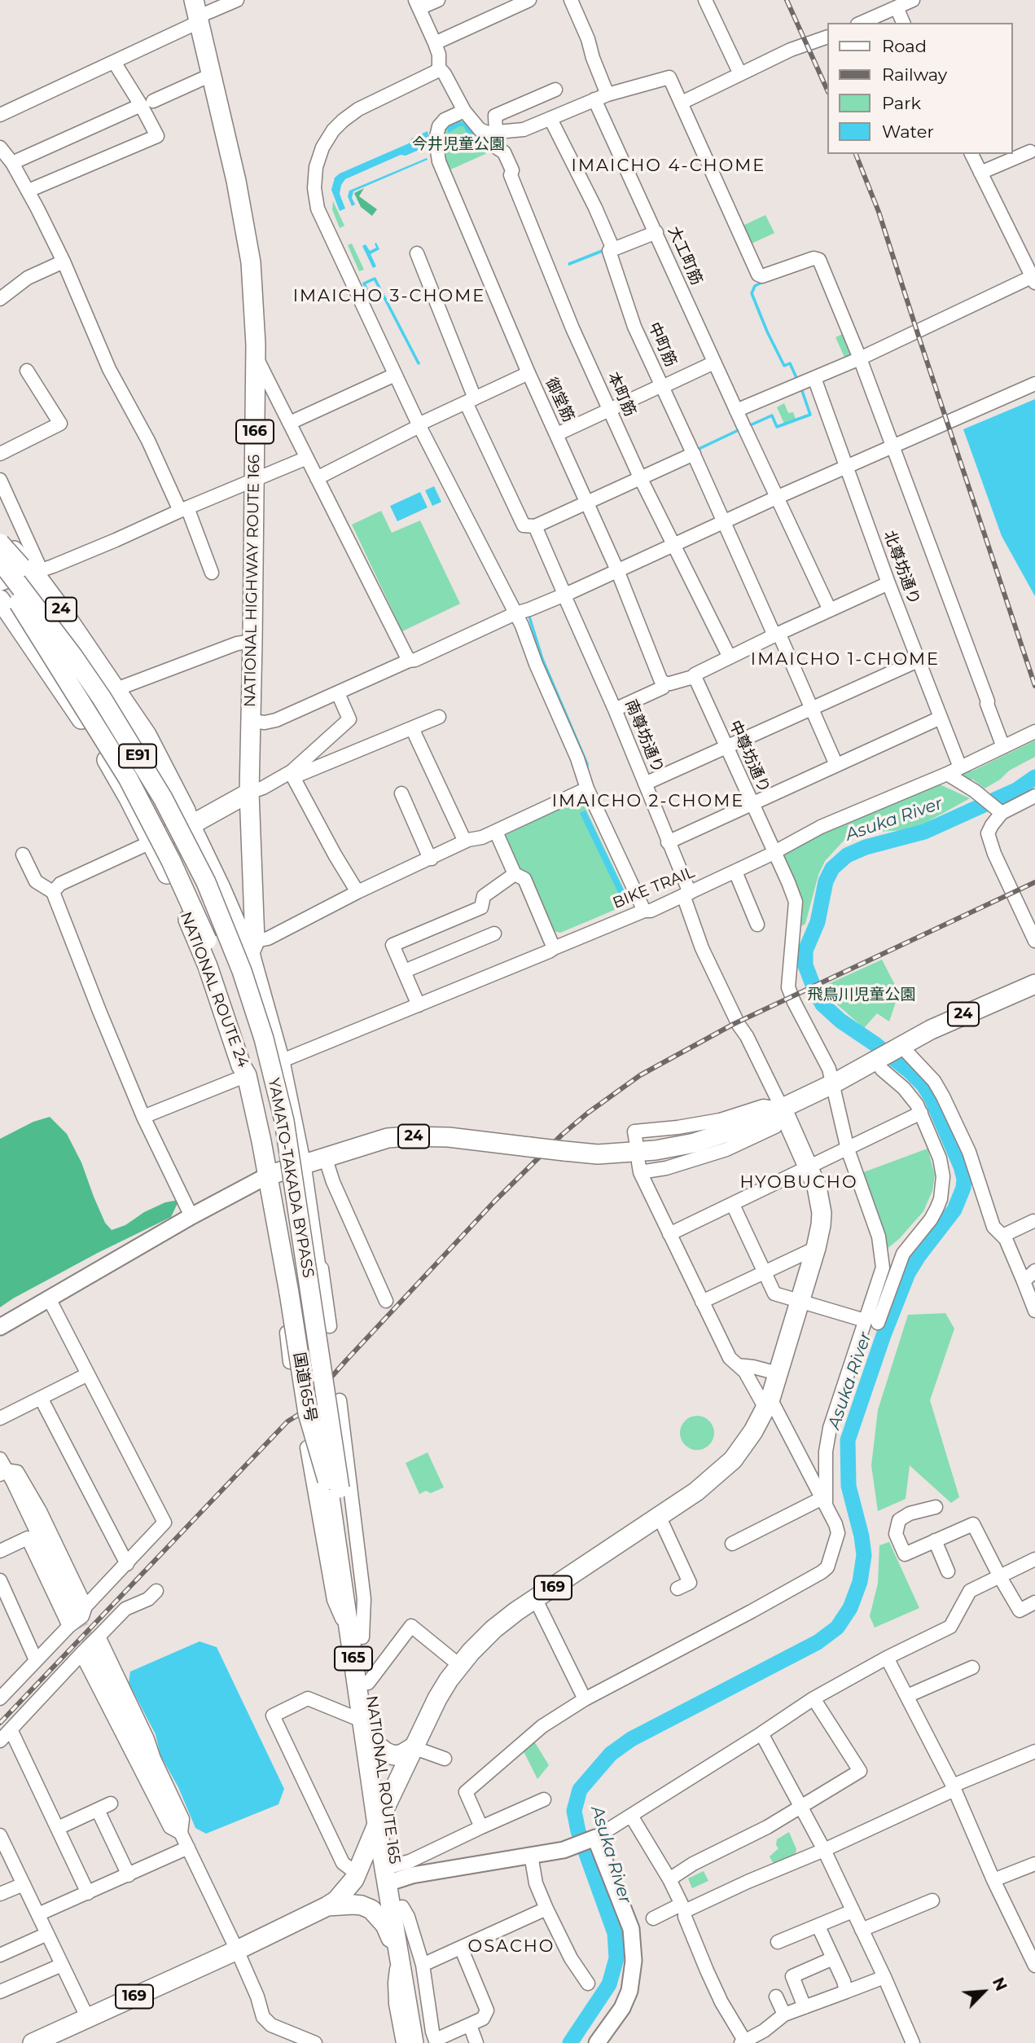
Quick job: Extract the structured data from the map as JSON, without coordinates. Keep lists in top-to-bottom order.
{
  "streets": {
    "highway": [
      "166",
      "NATIONAL HIGHWAY ROUTE 166",
      "24",
      "E91",
      "NATIONAL ROUTE 24",
      "YAMATO-TAKADA BYPASS",
      "国道165号",
      "169",
      "165",
      "NATIONAL ROUTE 165"
    ],
    "street": [
      "大工町筋",
      "中町筋",
      "本町筋",
      "御堂筋",
      "北尊坊通り",
      "南尊坊通り",
      "中尊坊通り",
      "BIKE TRAIL"
    ]
  },
  "crossings": [
    ["本町筋", "御堂筋"],
    ["北尊坊通り", "BIKE TRAIL"],
    ["24", "南尊坊通り"],
    ["24", "中尊坊通り"],
    ["24", "YAMATO-TAKADA BYPASS"],
    ["24", "国道165号"],
    ["24", "169"],
    ["24", "165"],
    ["南尊坊通り", "BIKE TRAIL"],
    ["南尊坊通り", "169"],
    ["中尊坊通り", "BIKE TRAIL"],
    ["YAMATO-TAKADA BYPASS", "国道165号"],
    ["YAMATO-TAKADA BYPASS", "165"],
    ["YAMATO-TAKADA BYPASS", "NATIONAL ROUTE 165"],
    ["国道165号", "165"],
    ["国道165号", "NATIONAL ROUTE 165"],
    ["169", "NATIONAL ROUTE 165"],
    ["165", "NATIONAL ROUTE 165"]
  ],
  "districts": [
    "IMAICHO 4-CHOME",
    "IMAICHO 3-CHOME",
    "IMAICHO 1-CHOME",
    "IMAICHO 2-CHOME",
    "HYOBUCHO",
    "OSACHO"
  ],
  "water": ["Asuka River"],
  "parks": ["今井児童公園", "飛鳥川児童公園"],
  "legend": [
    "Road",
    "Railway",
    "Park",
    "Water"
  ],
  "north": "top right"
}
